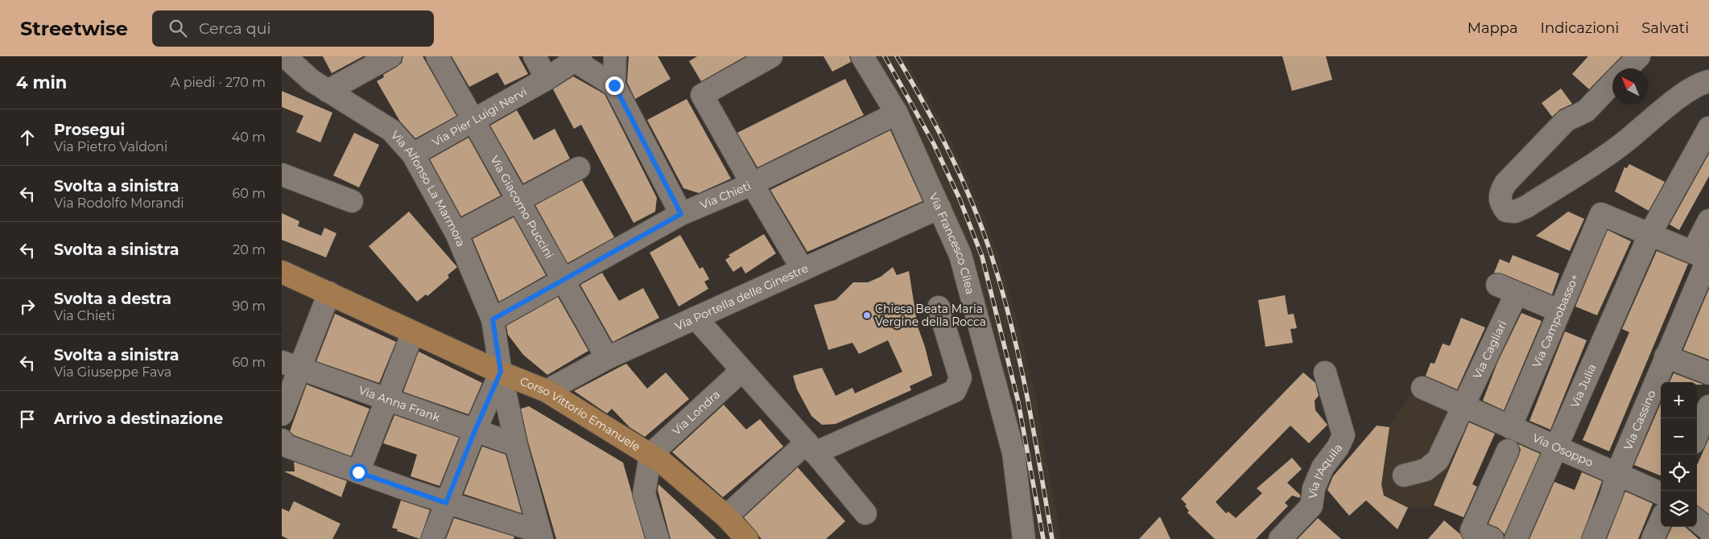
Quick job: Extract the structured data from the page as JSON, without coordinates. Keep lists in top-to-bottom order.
{
  "streets": {
    "main road": ["Corso Vittorio Emanuele"],
    "street": [
      "Via Pier Luigi Nervi",
      "Via Alfonso La Marmora",
      "Via Chieti",
      "Via Giacomo Puccini",
      "Via Francesco Cilea",
      "Via Portella delle Ginestre",
      "Via Campobasso+",
      "Via Cagliari",
      "Via Julia",
      "Via Anna Frank",
      "Via Londra",
      "Via Cassino",
      "Via Osoppo",
      "Via l'Aquila"
    ]
  },
  "crossings": [
    ["Via Pier Luigi Nervi", "Via Alfonso La Marmora"],
    ["Via Pier Luigi Nervi", "Via Giacomo Puccini"],
    ["Via Alfonso La Marmora", "Via Chieti"],
    ["Via Alfonso La Marmora", "Via Anna Frank"],
    ["Via Alfonso La Marmora", "Corso Vittorio Emanuele"],
    ["Via Chieti", "Via Giacomo Puccini"],
    ["Via Chieti", "Via Francesco Cilea"],
    ["Via Giacomo Puccini", "Via Portella delle Ginestre"],
    ["Via Francesco Cilea", "Via Portella delle Ginestre"],
    ["Via Portella delle Ginestre", "Corso Vittorio Emanuele"],
    ["Via Campobasso+", "Via Julia"],
    ["Via Campobasso+", "Via Osoppo"],
    ["Via Cagliari", "Via Osoppo"],
    ["Via Julia", "Via Osoppo"],
    ["Via Londra", "Corso Vittorio Emanuele"],
    ["Via Cassino", "Via Osoppo"]
  ],
  "places": ["Chiesa Beata Maria Vergine della Rocca"],
  "north": "top left",
  "page": {
    "header": "Streetwise",
    "search": "Cerca qui",
    "nav": ["Mappa", "Indicazioni", "Salvati"],
    "heading": ["4 min", "A piedi · 270 m"],
    "list": [
      ["Prosegui", "Via Pietro Valdoni", "40 m"],
      ["Svolta a sinistra", "Via Rodolfo Morandi", "60 m"],
      ["Svolta a sinistra", "20 m"],
      ["Svolta a destra", "Via Chieti", "90 m"],
      ["Svolta a sinistra", "Via Giuseppe Fava", "60 m"],
      "Arrivo a destinazione"
    ],
    "map_buttons": ["+", "−"]
  }
}
